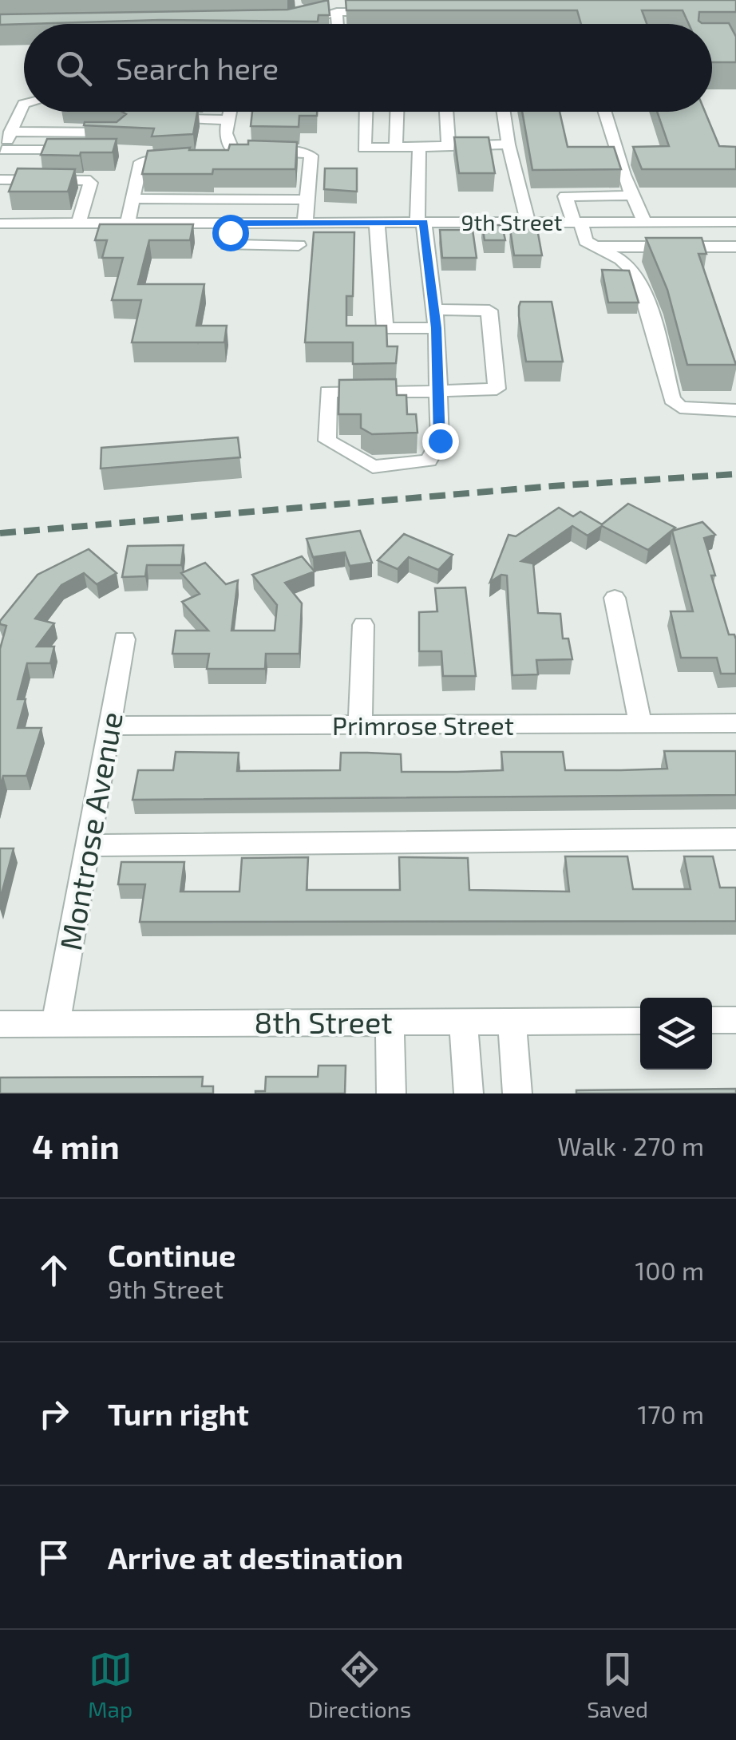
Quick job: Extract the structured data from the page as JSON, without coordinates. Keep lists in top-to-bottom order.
{
  "streets": {
    "street": [
      "9th Street",
      "Primrose Street",
      "Montrose Avenue",
      "8th Street"
    ]
  },
  "crossings": [
    ["Primrose Street", "Montrose Avenue"],
    ["Montrose Avenue", "8th Street"]
  ],
  "page": {
    "search": "Search here",
    "heading": ["4 min", "Walk · 270 m"],
    "list": [
      ["Continue", "9th Street", "100 m"],
      ["Turn right", "170 m"],
      "Arrive at destination"
    ],
    "nav": ["Map", "Directions", "Saved"]
  }
}
